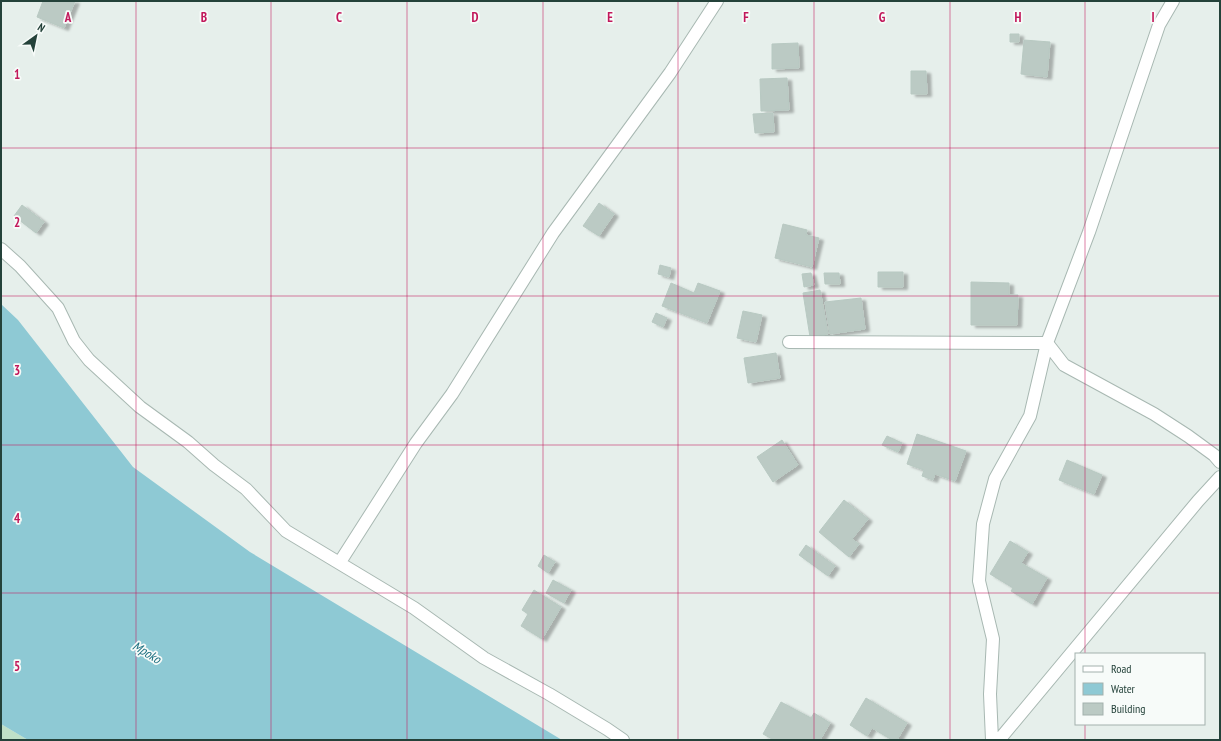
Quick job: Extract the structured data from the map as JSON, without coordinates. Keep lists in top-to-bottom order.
{
  "water": ["Mpoko"],
  "legend": ["Road", "Water", "Building"],
  "north": "top right",
  "grid": {
    "columns": [
      "A",
      "B",
      "C",
      "D",
      "E",
      "F",
      "G",
      "H",
      "I"
    ],
    "rows": [
      "1",
      "2",
      "3",
      "4",
      "5"
    ]
  }
}
